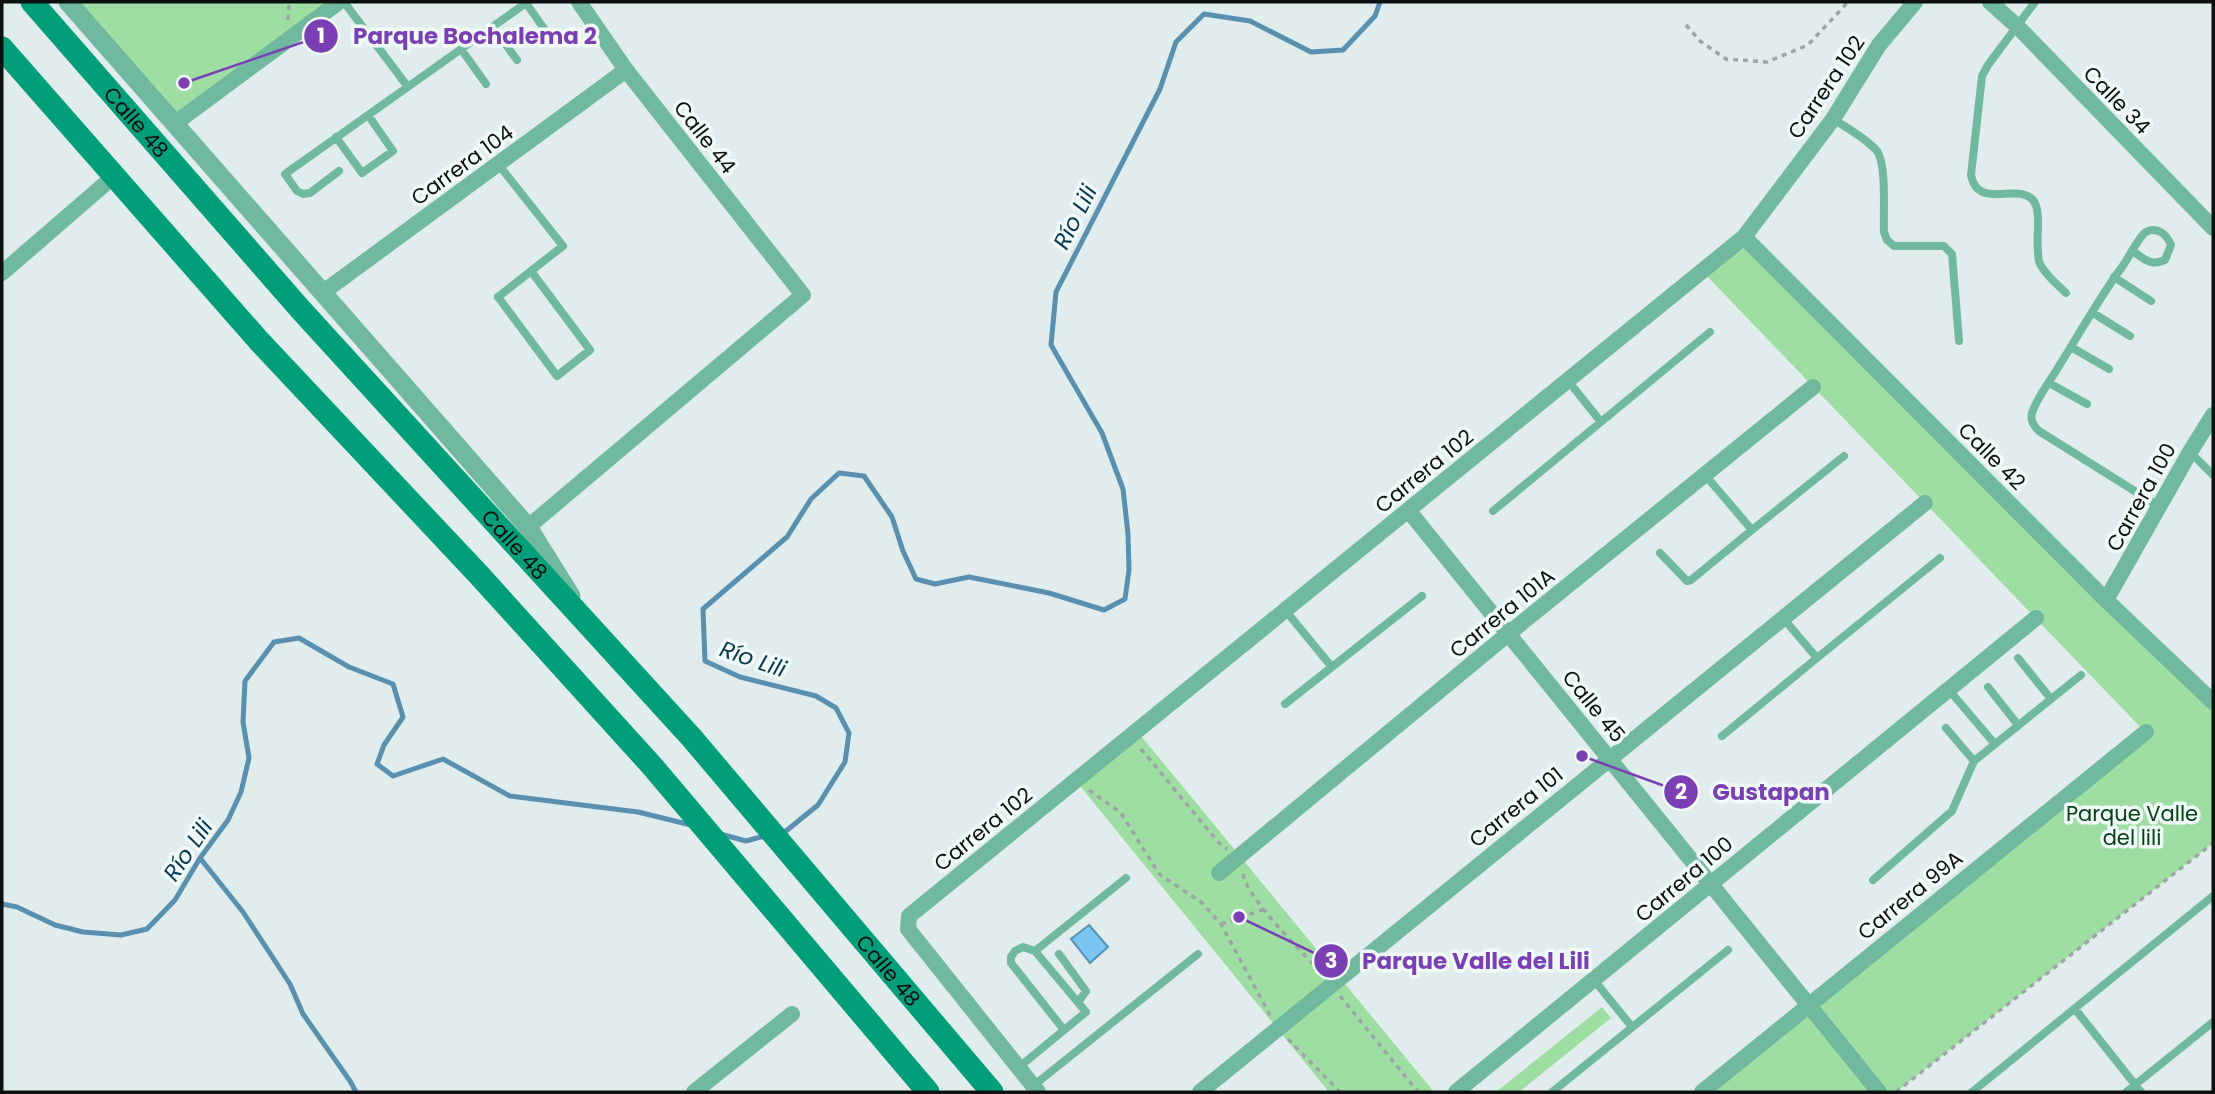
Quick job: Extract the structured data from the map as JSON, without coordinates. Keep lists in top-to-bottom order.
{
  "streets": {
    "main road": ["Calle 48"],
    "street": [
      "Carrera 102",
      "Calle 34",
      "Calle 44",
      "Carrera 104",
      "Calle 42",
      "Carrera 100",
      "Carrera 101A",
      "Calle 45",
      "Carrera 101",
      "Carrera 99A"
    ]
  },
  "crossings": [
    ["Carrera 102", "Calle 48"],
    ["Carrera 102", "Calle 42"],
    ["Carrera 102", "Calle 45"],
    ["Calle 44", "Carrera 104"],
    ["Calle 42", "Carrera 100"],
    ["Carrera 100", "Calle 45"],
    ["Carrera 101A", "Calle 45"],
    ["Calle 45", "Carrera 101"],
    ["Calle 45", "Carrera 99A"]
  ],
  "water": ["Río Lili"],
  "parks": ["Parque Valle del lili"],
  "places": ["Parque Bochalema 2", "Gustapan", "Parque Valle del Lili"]
}
